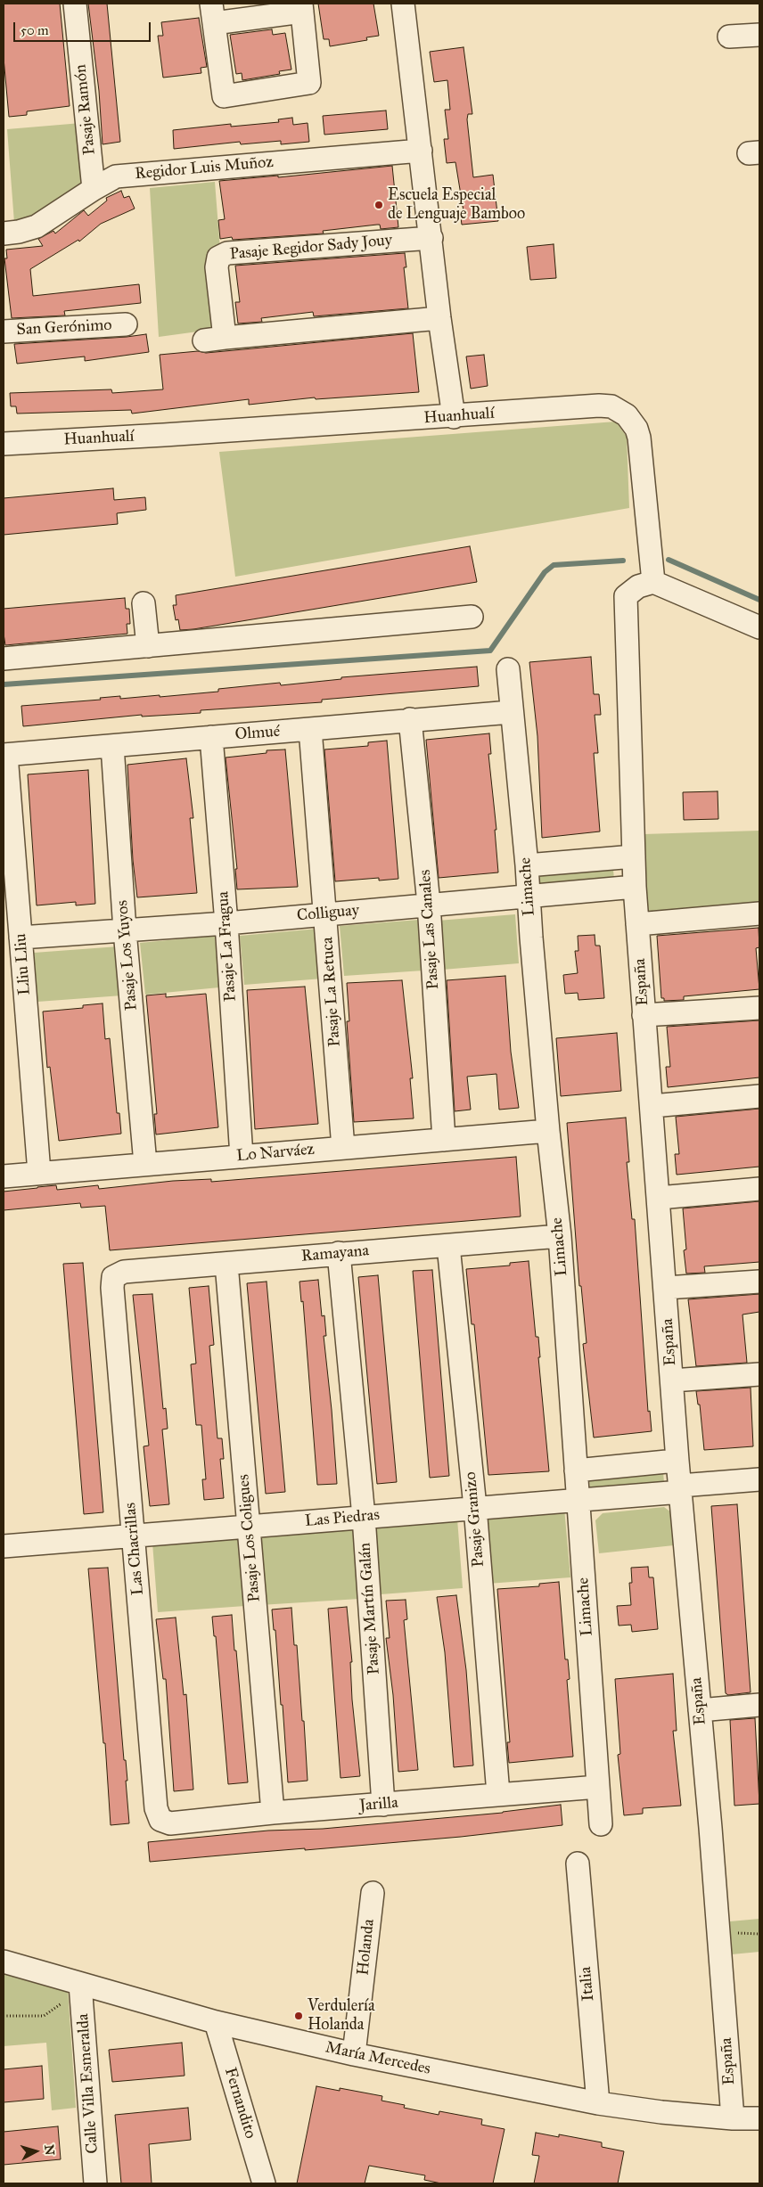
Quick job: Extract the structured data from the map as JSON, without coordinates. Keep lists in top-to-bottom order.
{
  "streets": {
    "street": [
      "Pasaje Ramón",
      "Regidor Luis Muñoz",
      "Pasaje Regidor Sady Jouy",
      "San Gerónimo",
      "Huanhualí",
      "Olmué",
      "Limache",
      "Colliguay",
      "Pasaje Las Canales",
      "Pasaje La Fragua",
      "Pasaje Los Yuyos",
      "Lliu Lliu",
      "España",
      "Pasaje La Retuca",
      "Lo Narváez",
      "Ramayana",
      "Las Piedras",
      "Pasaje Granizo",
      "Pasaje Los Coligues",
      "Las Chacrillas",
      "Pasaje Martín Galán",
      "Jarilla",
      "Holanda",
      "Italia",
      "María Mercedes",
      "Calle Villa Esmeralda",
      "Fernandito"
    ]
  },
  "crossings": [
    ["Pasaje Ramón", "Regidor Luis Muñoz"],
    ["Huanhualí", "España"],
    ["Olmué", "Limache"],
    ["Olmué", "Pasaje Las Canales"],
    ["Olmué", "Pasaje La Fragua"],
    ["Olmué", "Pasaje Los Yuyos"],
    ["Olmué", "Lliu Lliu"],
    ["Olmué", "Pasaje La Retuca"],
    ["Limache", "Colliguay"],
    ["Limache", "Lo Narváez"],
    ["Limache", "Ramayana"],
    ["Limache", "Las Piedras"],
    ["Limache", "Jarilla"],
    ["Colliguay", "Pasaje Las Canales"],
    ["Colliguay", "Pasaje La Fragua"],
    ["Colliguay", "Pasaje Los Yuyos"],
    ["Colliguay", "Lliu Lliu"],
    ["Colliguay", "España"],
    ["Colliguay", "Pasaje La Retuca"],
    ["Pasaje Las Canales", "Lo Narváez"],
    ["Pasaje La Fragua", "Lo Narváez"],
    ["Pasaje Los Yuyos", "Lo Narváez"],
    ["Lliu Lliu", "Lo Narváez"],
    ["España", "Las Piedras"],
    ["España", "María Mercedes"],
    ["Pasaje La Retuca", "Lo Narváez"],
    ["Ramayana", "Pasaje Granizo"],
    ["Ramayana", "Pasaje Los Coligues"],
    ["Ramayana", "Las Chacrillas"],
    ["Ramayana", "Pasaje Martín Galán"],
    ["Las Piedras", "Pasaje Granizo"],
    ["Las Piedras", "Pasaje Los Coligues"],
    ["Las Piedras", "Las Chacrillas"],
    ["Las Piedras", "Pasaje Martín Galán"],
    ["Pasaje Granizo", "Jarilla"],
    ["Pasaje Los Coligues", "Jarilla"],
    ["Las Chacrillas", "Jarilla"],
    ["Pasaje Martín Galán", "Jarilla"],
    ["Holanda", "María Mercedes"],
    ["Italia", "María Mercedes"],
    ["María Mercedes", "Calle Villa Esmeralda"],
    ["María Mercedes", "Fernandito"]
  ],
  "places": ["Escuela Especial de Lenguaje Bamboo", "Verdulería Holanda"],
  "scale_bar": "50 m",
  "north": "right"
}
